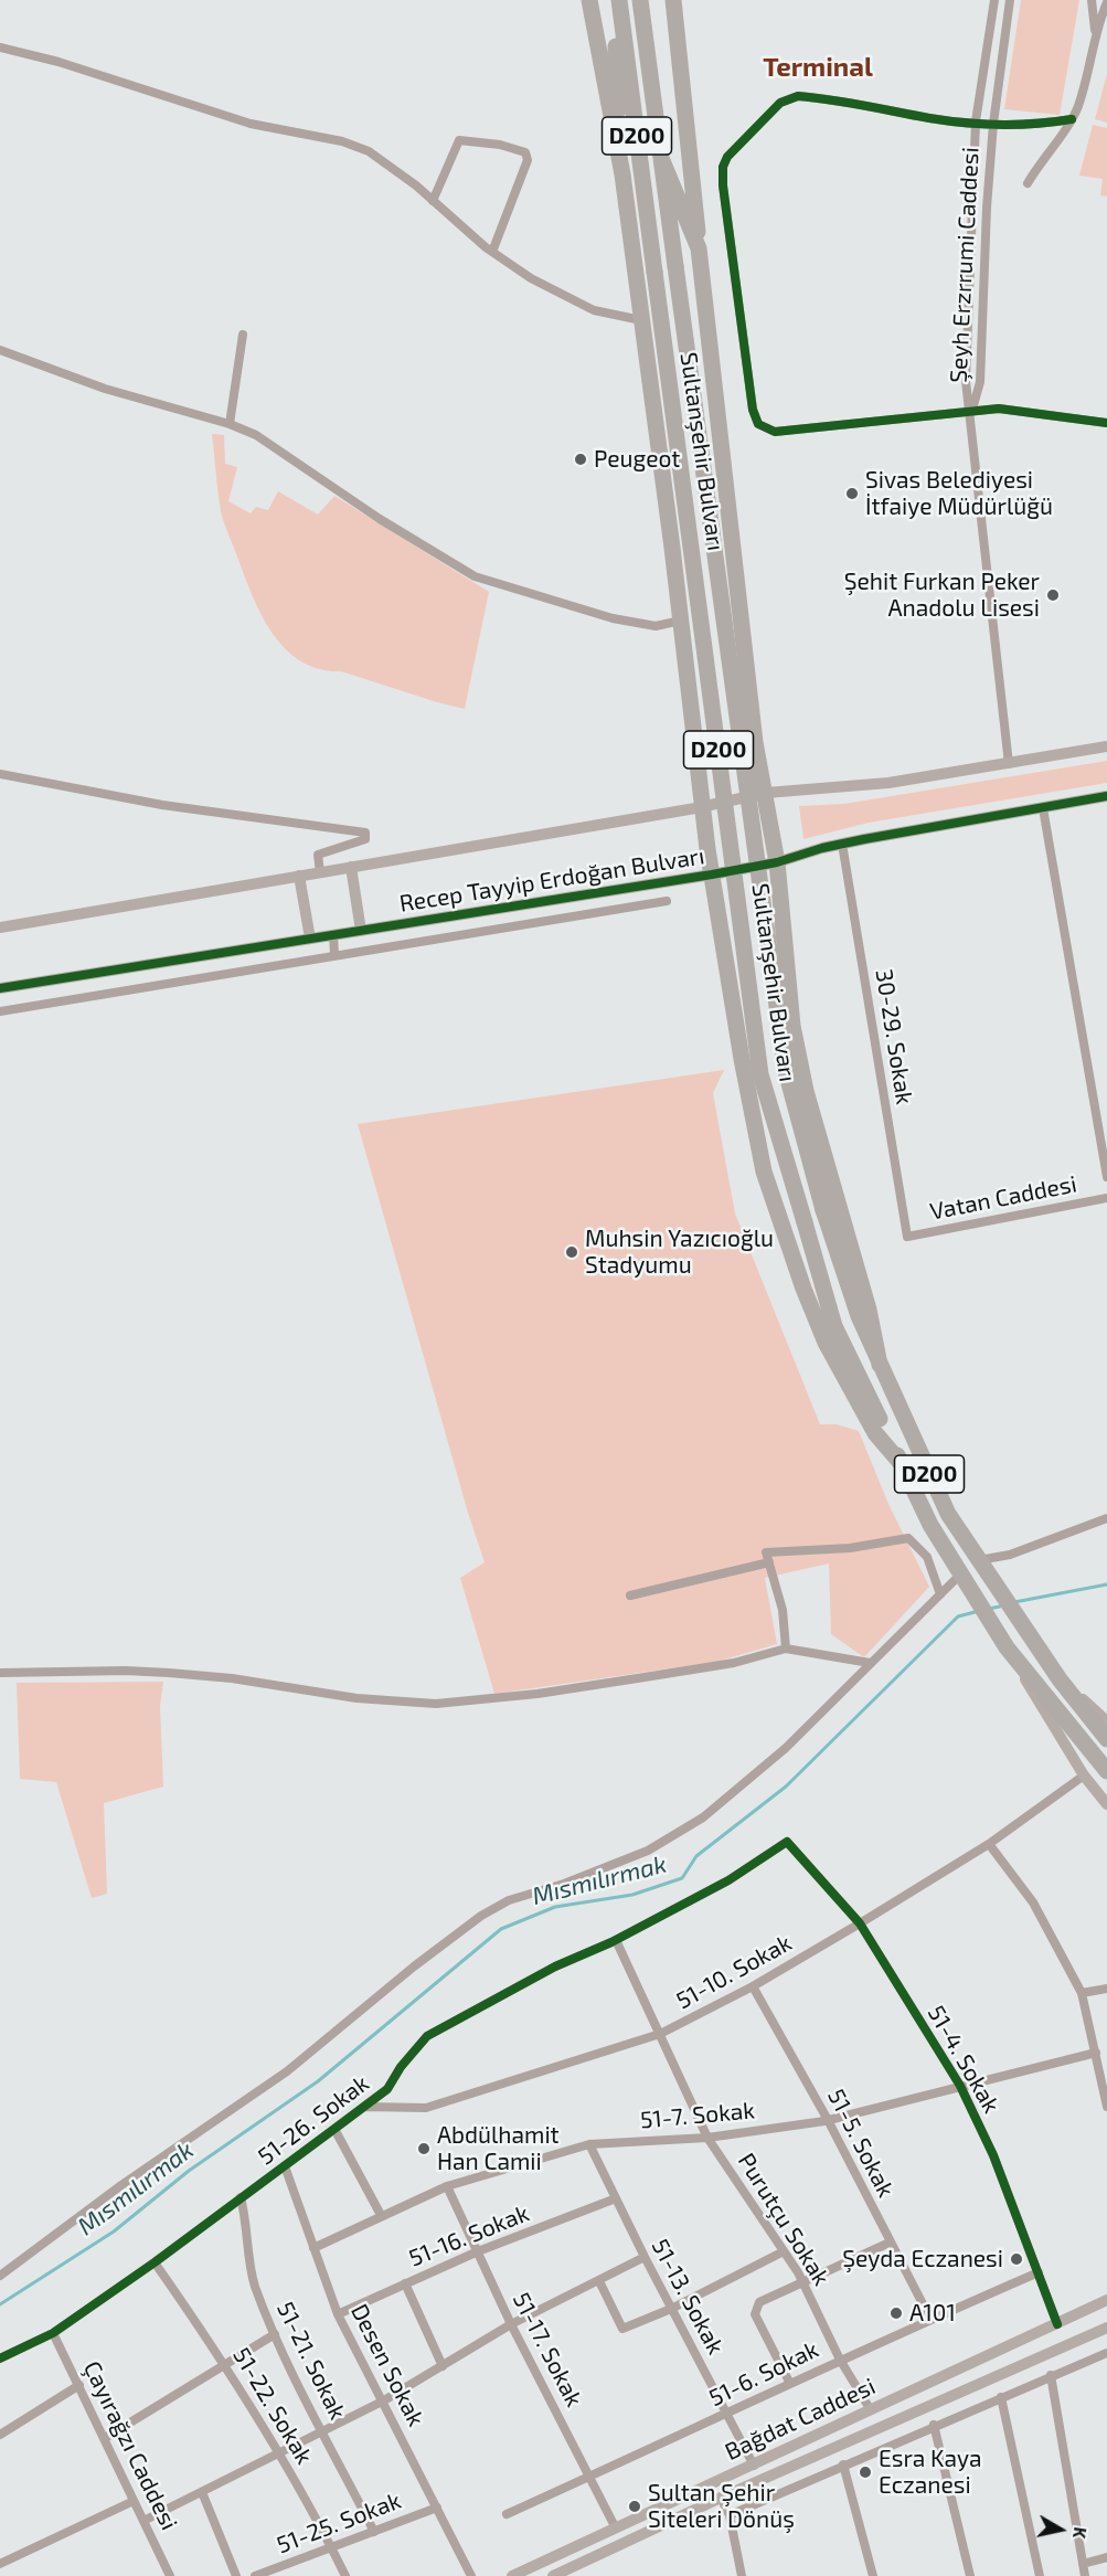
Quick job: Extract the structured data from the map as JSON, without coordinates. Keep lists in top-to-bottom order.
{
  "streets": {
    "highway": ["D200", "Sultanşehir Bulvarı"],
    "street": [
      "Şeyh Erzrrumi Caddesi",
      "Recep Tayyip Erdoğan Bulvarı",
      "30-29. Sokak",
      "Vatan Caddesi",
      "51-10. Sokak",
      "51-4. Sokak",
      "51-7. Sokak",
      "51-26. Sokak",
      "51-5. Sokak",
      "Purutçu Sokak",
      "51-16. Sokak",
      "51-13. Sokak",
      "51-17. Sokak",
      "51-21. Sokak",
      "Desen Sokak",
      "51-6. Sokak",
      "51-22. Sokak",
      "Bağdat Caddesi",
      "Çayırağzı Caddesi",
      "51-25. Sokak"
    ]
  },
  "crossings": [
    ["Şeyh Erzrrumi Caddesi", "Recep Tayyip Erdoğan Bulvarı"],
    ["Recep Tayyip Erdoğan Bulvarı", "30-29. Sokak"],
    ["30-29. Sokak", "Vatan Caddesi"],
    ["51-10. Sokak", "51-4. Sokak"],
    ["51-10. Sokak", "51-26. Sokak"],
    ["51-10. Sokak", "51-5. Sokak"],
    ["51-10. Sokak", "Purutçu Sokak"],
    ["51-4. Sokak", "51-7. Sokak"],
    ["51-4. Sokak", "51-26. Sokak"],
    ["51-4. Sokak", "51-6. Sokak"],
    ["51-4. Sokak", "Bağdat Caddesi"],
    ["51-7. Sokak", "51-5. Sokak"],
    ["51-7. Sokak", "Purutçu Sokak"],
    ["51-7. Sokak", "51-13. Sokak"],
    ["51-7. Sokak", "51-17. Sokak"],
    ["51-7. Sokak", "Desen Sokak"],
    ["51-26. Sokak", "Purutçu Sokak"],
    ["51-26. Sokak", "51-21. Sokak"],
    ["51-26. Sokak", "Desen Sokak"],
    ["51-26. Sokak", "51-22. Sokak"],
    ["51-26. Sokak", "Çayırağzı Caddesi"],
    ["51-5. Sokak", "51-6. Sokak"],
    ["Purutçu Sokak", "51-6. Sokak"],
    ["Purutçu Sokak", "Bağdat Caddesi"],
    ["51-16. Sokak", "51-13. Sokak"],
    ["51-16. Sokak", "51-17. Sokak"],
    ["51-16. Sokak", "Desen Sokak"],
    ["51-13. Sokak", "51-6. Sokak"],
    ["51-13. Sokak", "Bağdat Caddesi"],
    ["51-17. Sokak", "51-6. Sokak"],
    ["51-17. Sokak", "Bağdat Caddesi"],
    ["51-21. Sokak", "51-25. Sokak"],
    ["Desen Sokak", "51-25. Sokak"],
    ["51-22. Sokak", "51-25. Sokak"]
  ],
  "districts": ["Terminal"],
  "water": ["Mısmılırmak"],
  "places": [
    "Peugeot",
    "Sivas Belediyesi İtfaiye Müdürlüğü",
    "Şehit Furkan Peker Anadolu Lisesi",
    "Muhsin Yazıcıoğlu Stadyumu",
    "Abdülhamit Han Camii",
    "Şeyda Eczanesi",
    "A101",
    "Esra Kaya Eczanesi",
    "Sultan Şehir Siteleri Dönüş"
  ],
  "north": "right"
}
